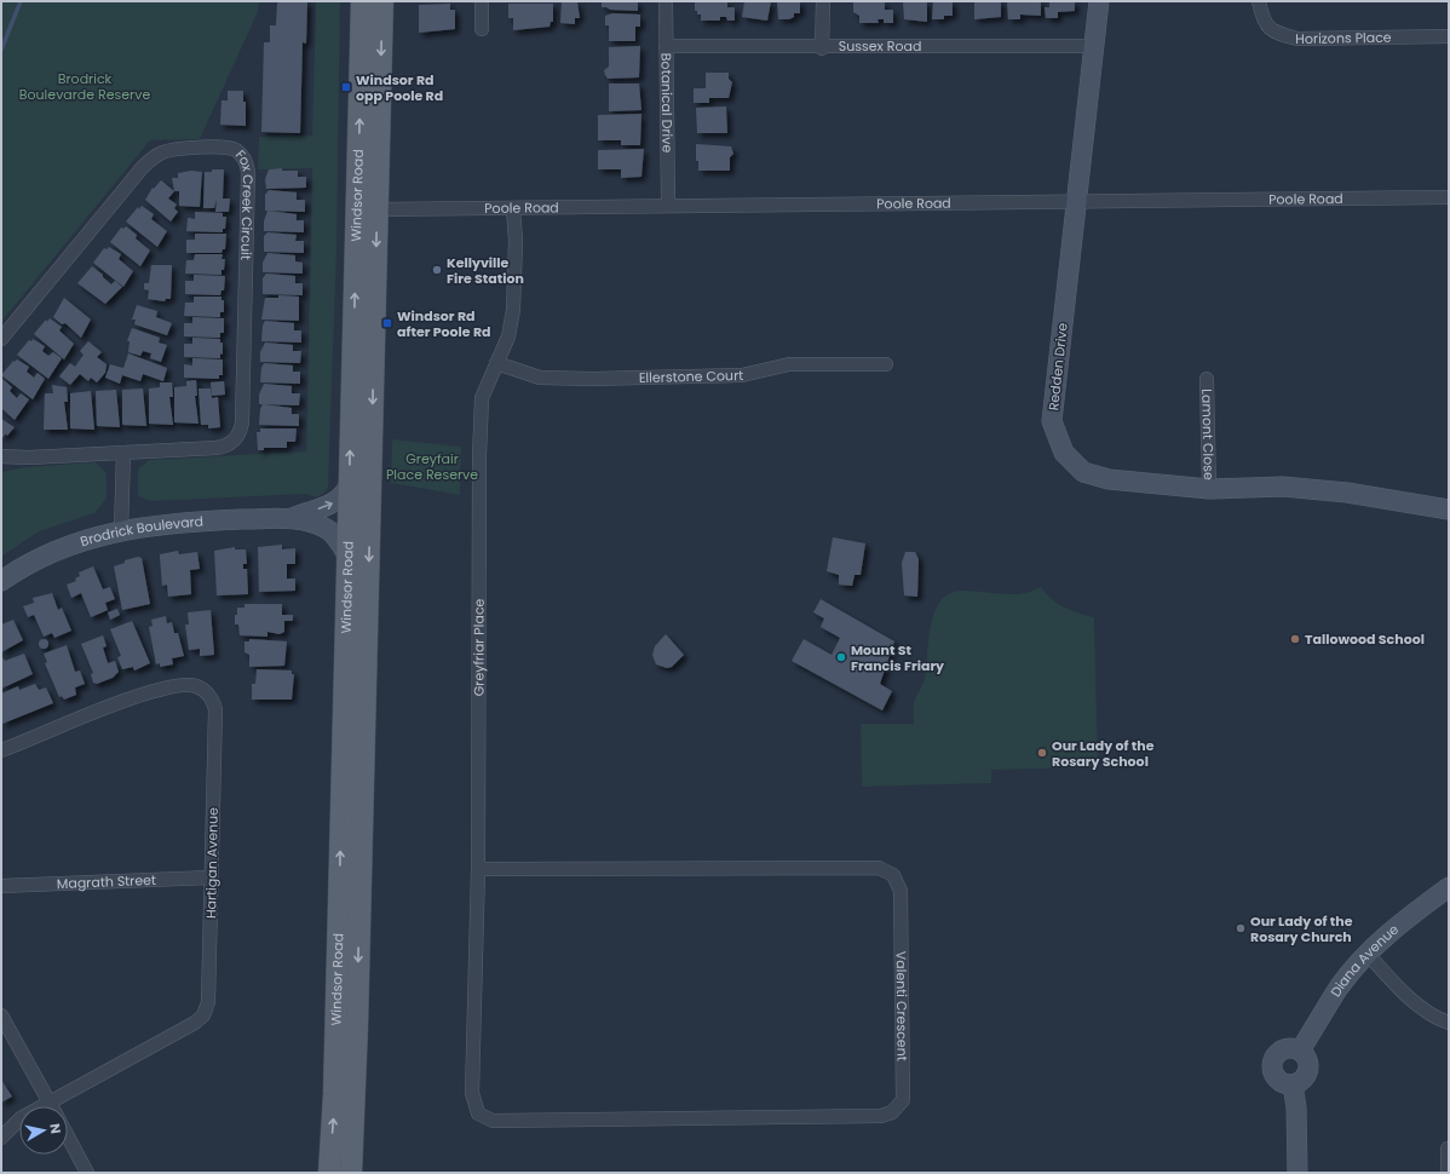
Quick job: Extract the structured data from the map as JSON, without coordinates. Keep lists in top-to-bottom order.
{
  "streets": {
    "main road": ["Windsor Road"],
    "street": [
      "Horizons Place",
      "Sussex Road",
      "Botanical Drive",
      "Poole Road",
      "Fox Creek Circuit",
      "Redden Drive",
      "Ellerstone Court",
      "Lamont Close",
      "Brodrick Boulevard",
      "Greyfriar Place",
      "Hartigan Avenue",
      "Magrath Street",
      "Diana Avenue",
      "Valenti Crescent"
    ]
  },
  "crossings": [
    ["Sussex Road", "Botanical Drive"],
    ["Sussex Road", "Redden Drive"],
    ["Botanical Drive", "Poole Road"],
    ["Windsor Road", "Poole Road"],
    ["Windsor Road", "Brodrick Boulevard"],
    ["Poole Road", "Redden Drive"],
    ["Poole Road", "Greyfriar Place"],
    ["Redden Drive", "Lamont Close"],
    ["Ellerstone Court", "Greyfriar Place"],
    ["Greyfriar Place", "Valenti Crescent"],
    ["Hartigan Avenue", "Magrath Street"]
  ],
  "parks": ["Brodrick Boulevarde Reserve", "Greyfair Place Reserve"],
  "places": {
    "transit": ["Windsor Rd opp Poole Rd", "Windsor Rd after Poole Rd"],
    "other": [
      "Kellyville Fire Station",
      "Tallowood School",
      "Mount St Francis Friary",
      "Our Lady of the Rosary School",
      "Our Lady of the Rosary Church"
    ]
  },
  "north": "right"
}
